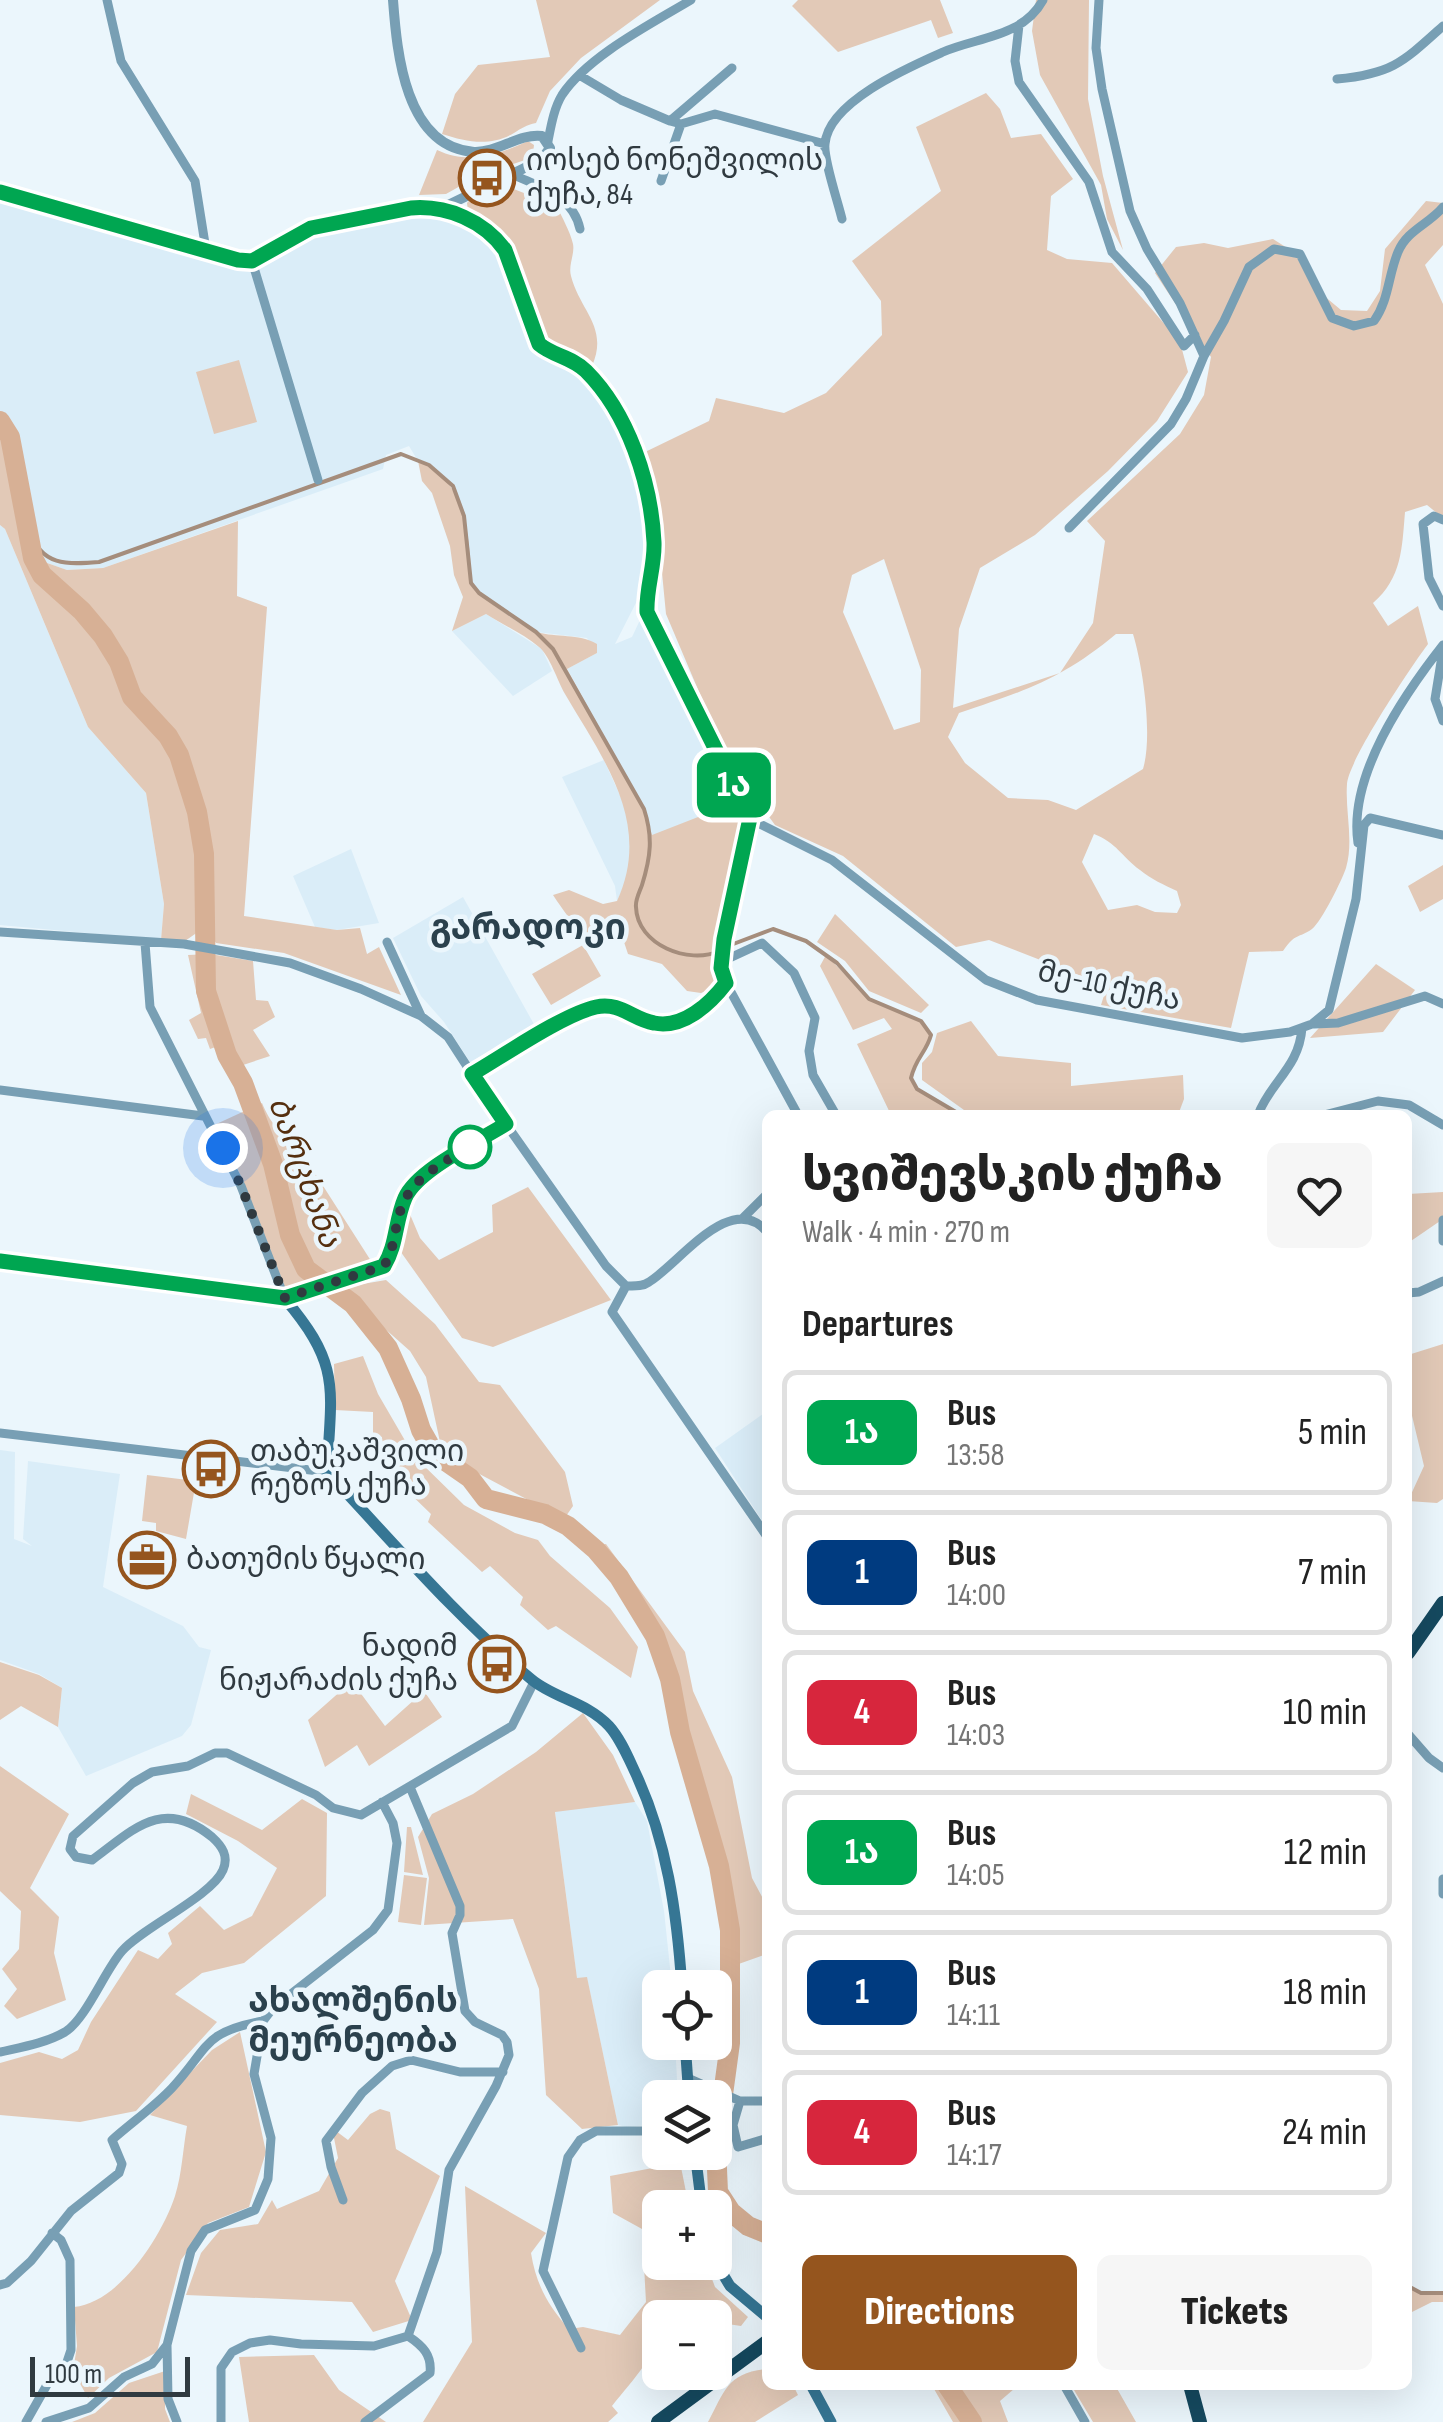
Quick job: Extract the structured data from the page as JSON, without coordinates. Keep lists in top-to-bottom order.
{
  "streets": {
    "street": ["მე-10 ქუჩა"]
  },
  "districts": ["გარადოკი", "ახალშენის მეურნეობა"],
  "water": ["ბარცხანა"],
  "places": {
    "bus stop": ["იოსებ ნონეშვილის ქუჩა, 84", "თაბუკაშვილი რეზოს ქუჩა", "ნადიმ ნიჟარაძის ქუჩა"],
    "office": ["ბათუმის წყალი"]
  },
  "lines": ["bus line 1ა"],
  "scale_bar": "100 m",
  "page": {
    "on_map": "1ა",
    "heading": [
      ["სვიშევსკის ქუჩა", "Walk · 4 min · 270 m"],
      "Departures"
    ],
    "list": [
      {
        "mark": "1ა",
        "name": "Bus",
        "note": "13:58",
        "value": "5 min"
      },
      {
        "mark": "1",
        "name": "Bus",
        "note": "14:00",
        "value": "7 min"
      },
      {
        "mark": "4",
        "name": "Bus",
        "note": "14:03",
        "value": "10 min"
      },
      {
        "mark": "1ა",
        "name": "Bus",
        "note": "14:05",
        "value": "12 min"
      },
      {
        "mark": "1",
        "name": "Bus",
        "note": "14:11",
        "value": "18 min"
      },
      {
        "mark": "4",
        "name": "Bus",
        "note": "14:17",
        "value": "24 min"
      }
    ],
    "map_buttons": ["+", "−"],
    "buttons": ["Directions", "Tickets"],
    "scale": "100 m"
  }
}
